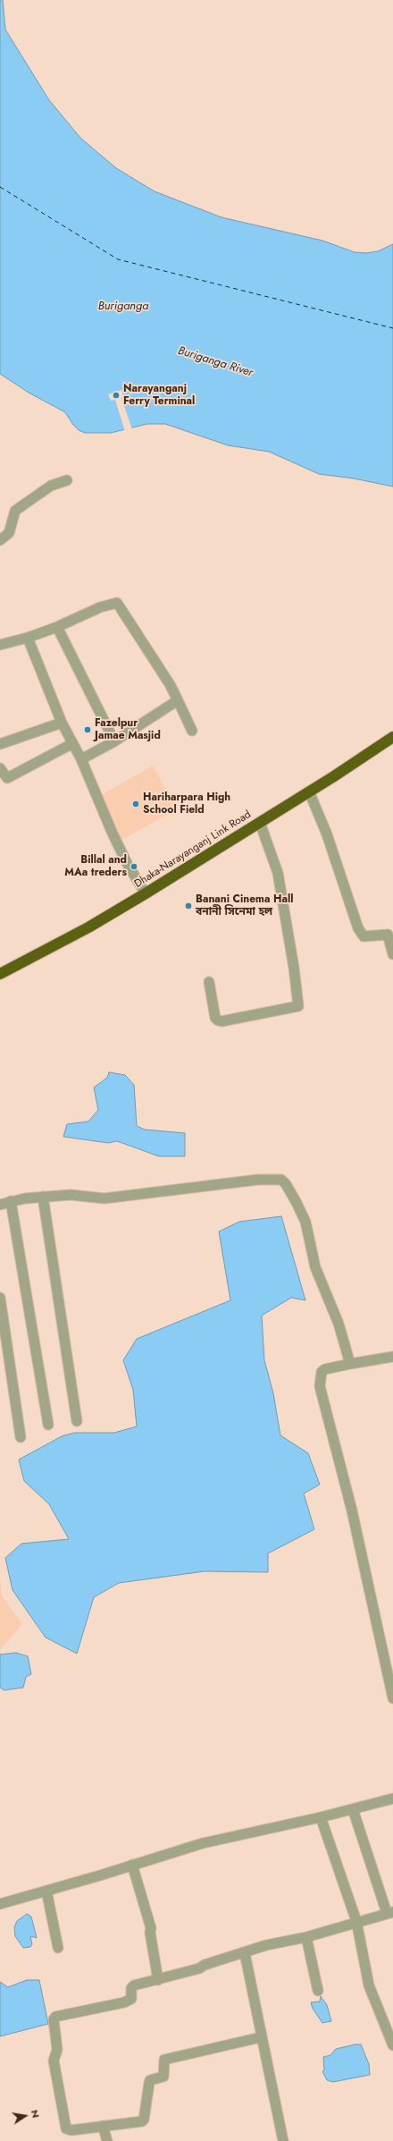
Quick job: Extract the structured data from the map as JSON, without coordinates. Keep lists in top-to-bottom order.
{
  "streets": {
    "highway": ["Dhaka-Narayanganj Link Road"]
  },
  "water": ["Buriganga", "Buriganga River"],
  "places": [
    "Narayanganj Ferry Terminal",
    "Fazelpur Jamae Masjid",
    "Hariharpara High School Field",
    "Billal and MAa treders",
    "Banani Cinema Hall বনানী সিনেমা হল"
  ],
  "north": "right"
}
